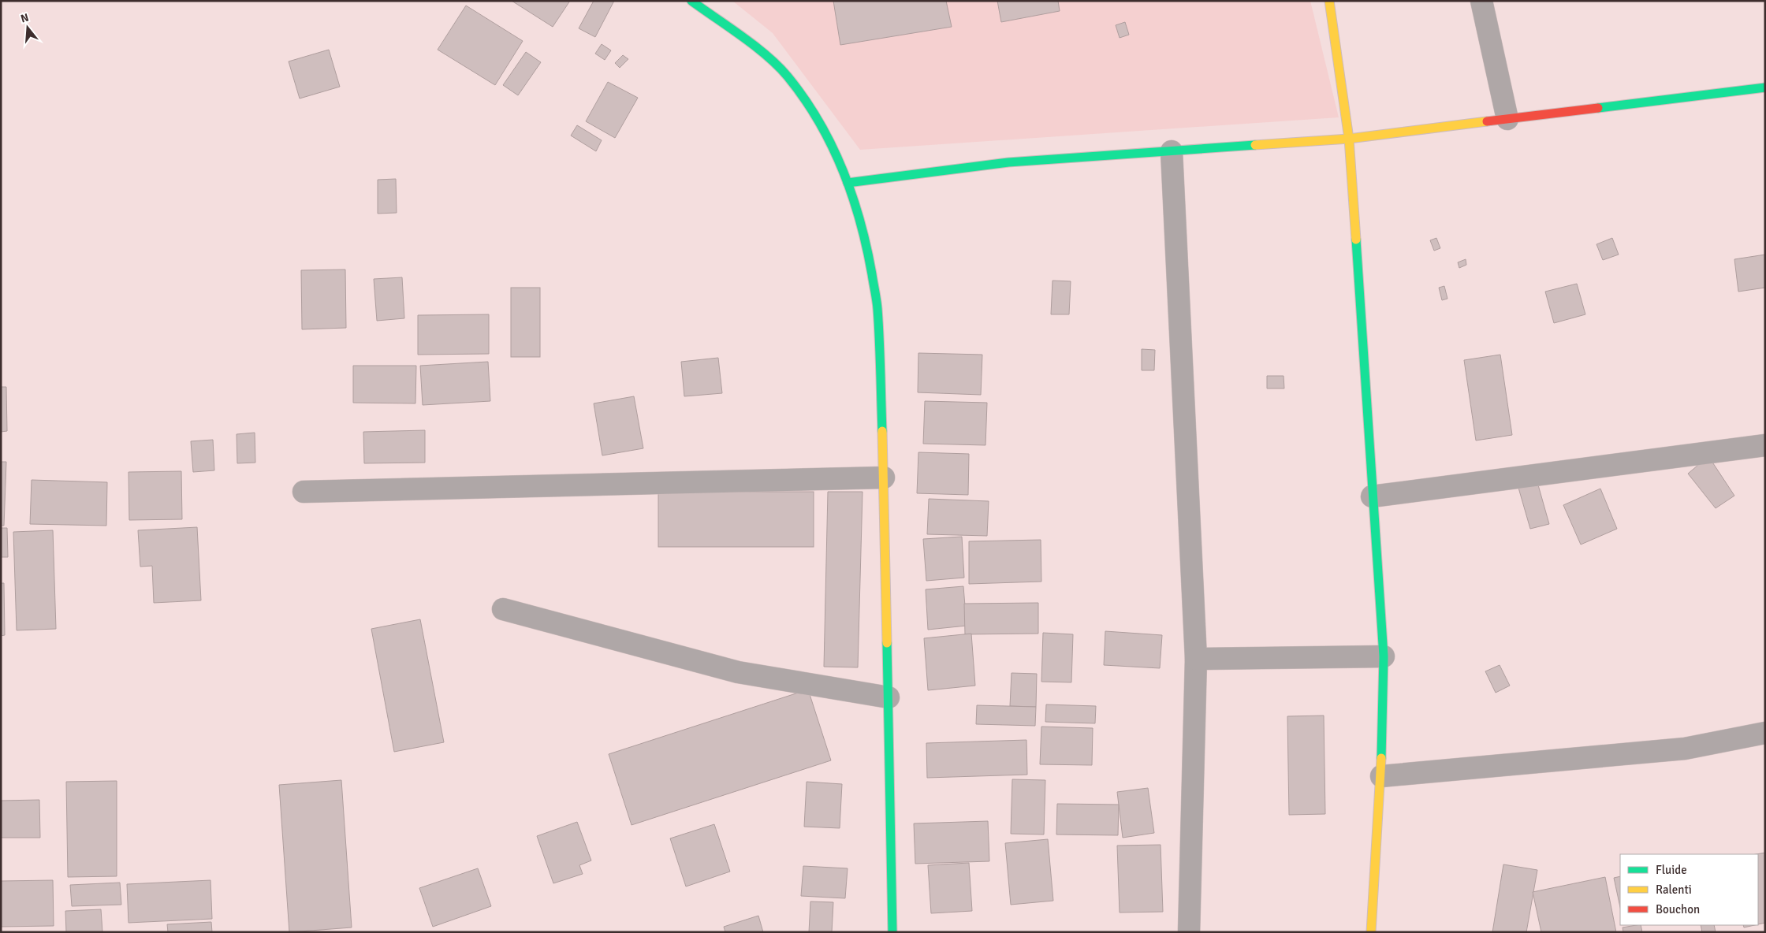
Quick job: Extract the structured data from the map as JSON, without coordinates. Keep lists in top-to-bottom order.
{
  "legend": ["Fluide", "Ralenti", "Bouchon"],
  "north": "top"
}
